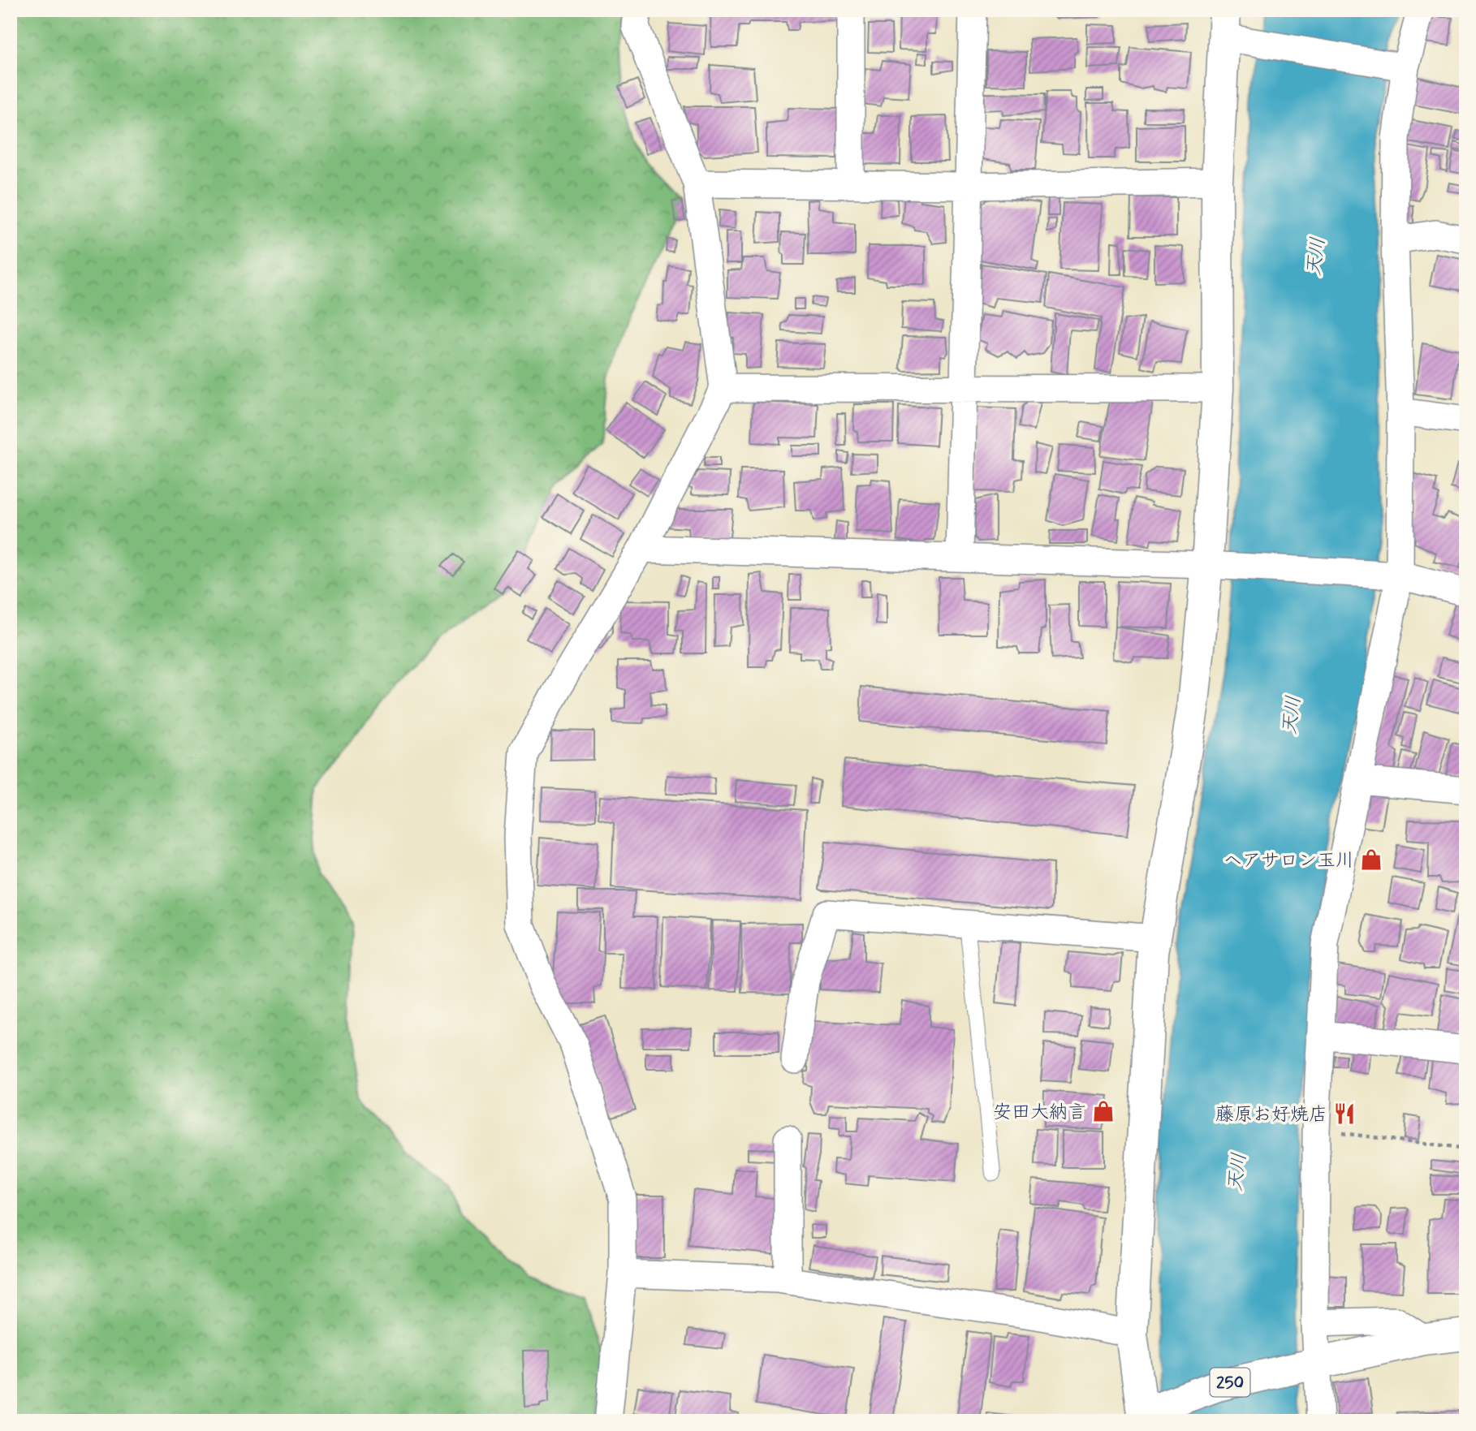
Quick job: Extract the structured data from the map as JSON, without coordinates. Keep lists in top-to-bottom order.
{
  "streets": {
    "main road": ["250"]
  },
  "water": ["天川"],
  "places": {
    "shop": ["ヘアサロン玉川", "安田大納言"],
    "restaurant": ["藤原お好焼店"]
  }
}
